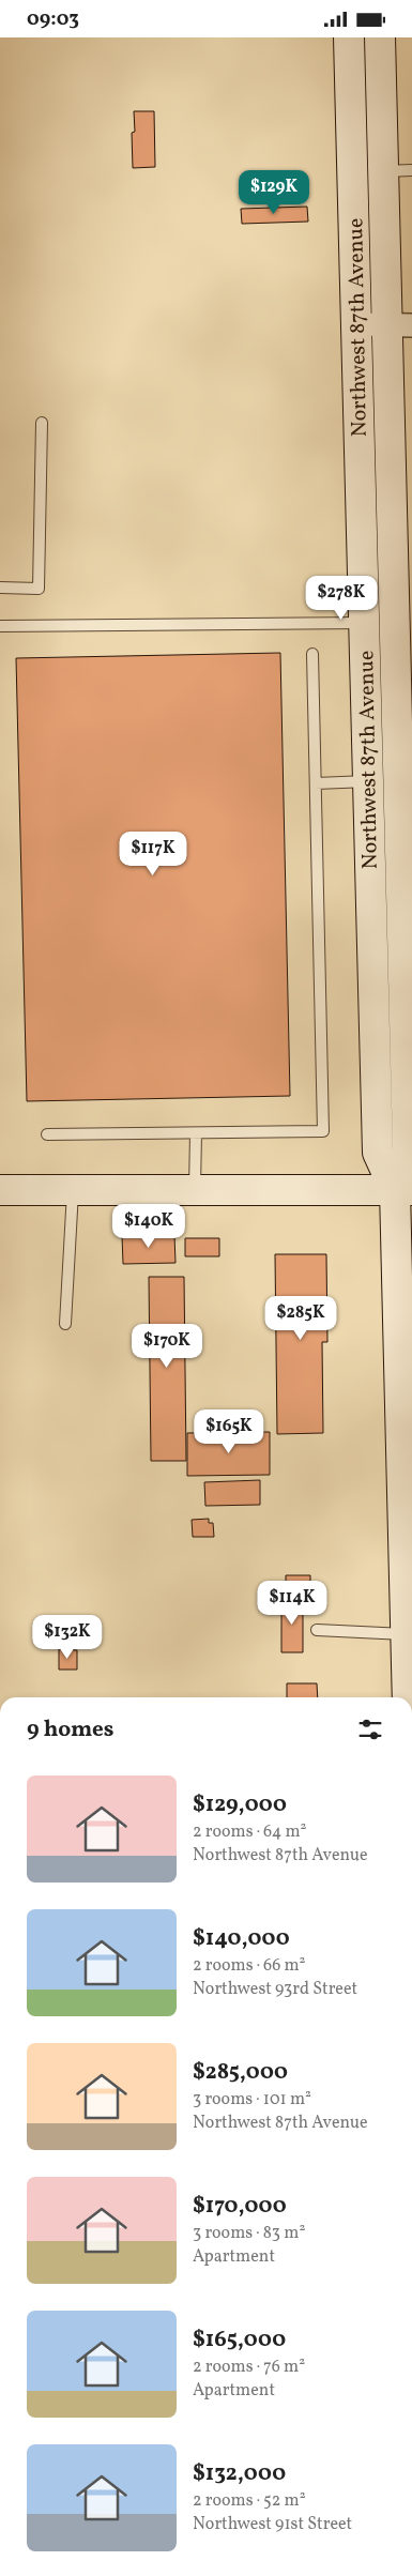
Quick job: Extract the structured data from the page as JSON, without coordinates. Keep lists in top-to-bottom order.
{
  "streets": {
    "main road": ["Northwest 87th Avenue"]
  },
  "page": {
    "status": "09:03",
    "price": [
      "$129K",
      "$278K",
      "$117K",
      "$140K",
      "$285K",
      "$170K",
      "$165K",
      "$114K",
      "$132K"
    ],
    "heading": "9 homes",
    "list": [
      {
        "name": "$129,000",
        "note": "2 rooms · 64 m² · Northwest 87th Avenue"
      },
      {
        "name": "$140,000",
        "note": "2 rooms · 66 m² · Northwest 93rd Street"
      },
      {
        "name": "$285,000",
        "note": "3 rooms · 101 m² · Northwest 87th Avenue"
      },
      {
        "name": "$170,000",
        "note": "3 rooms · 83 m² · Apartment"
      },
      {
        "name": "$165,000",
        "note": "2 rooms · 76 m² · Apartment"
      },
      {
        "name": "$132,000",
        "note": "2 rooms · 52 m² · Northwest 91st Street"
      }
    ]
  }
}
